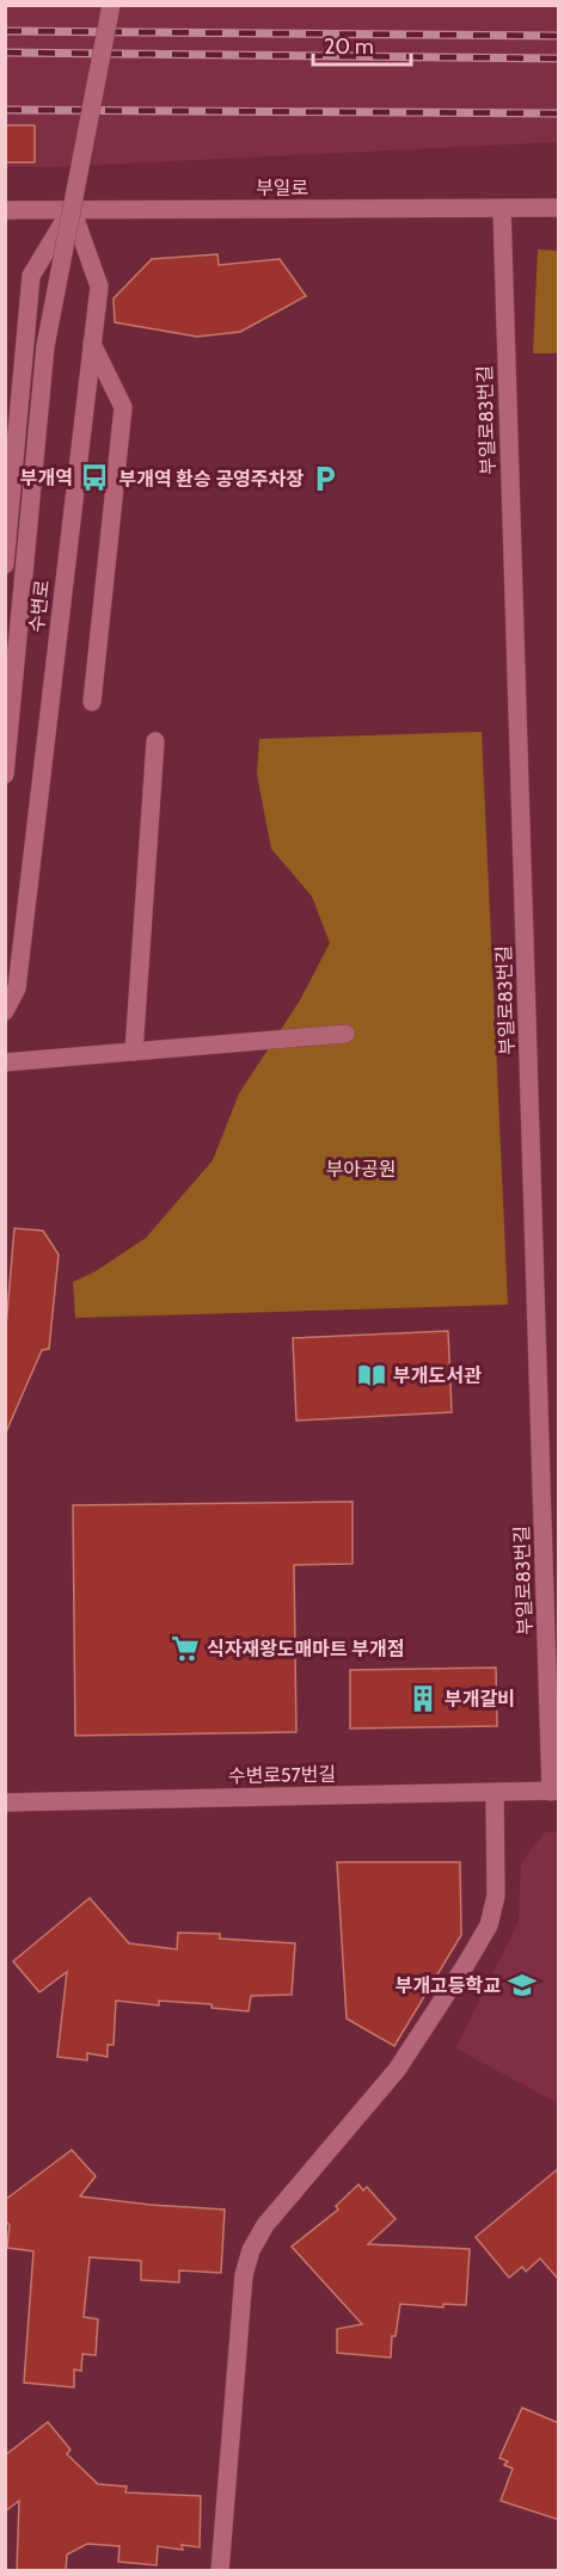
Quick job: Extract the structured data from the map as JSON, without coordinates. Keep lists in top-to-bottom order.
{
  "streets": {
    "street": [
      "부일로",
      "부일로83번길",
      "수변로",
      "수변로57번길"
    ]
  },
  "crossings": [
    ["부일로", "부일로83번길"],
    ["부일로", "수변로"],
    ["부일로83번길", "수변로57번길"]
  ],
  "parks": ["부아공원"],
  "places": {
    "bus stop": ["부개역"],
    "parking": ["부개역 환승 공영주차장"],
    "library": ["부개도서관"],
    "supermarket": ["식자재왕도매마트 부개점"],
    "building": ["부개갈비"],
    "school or university": ["부개고등학교"]
  },
  "scale_bar": "20 m"
}
